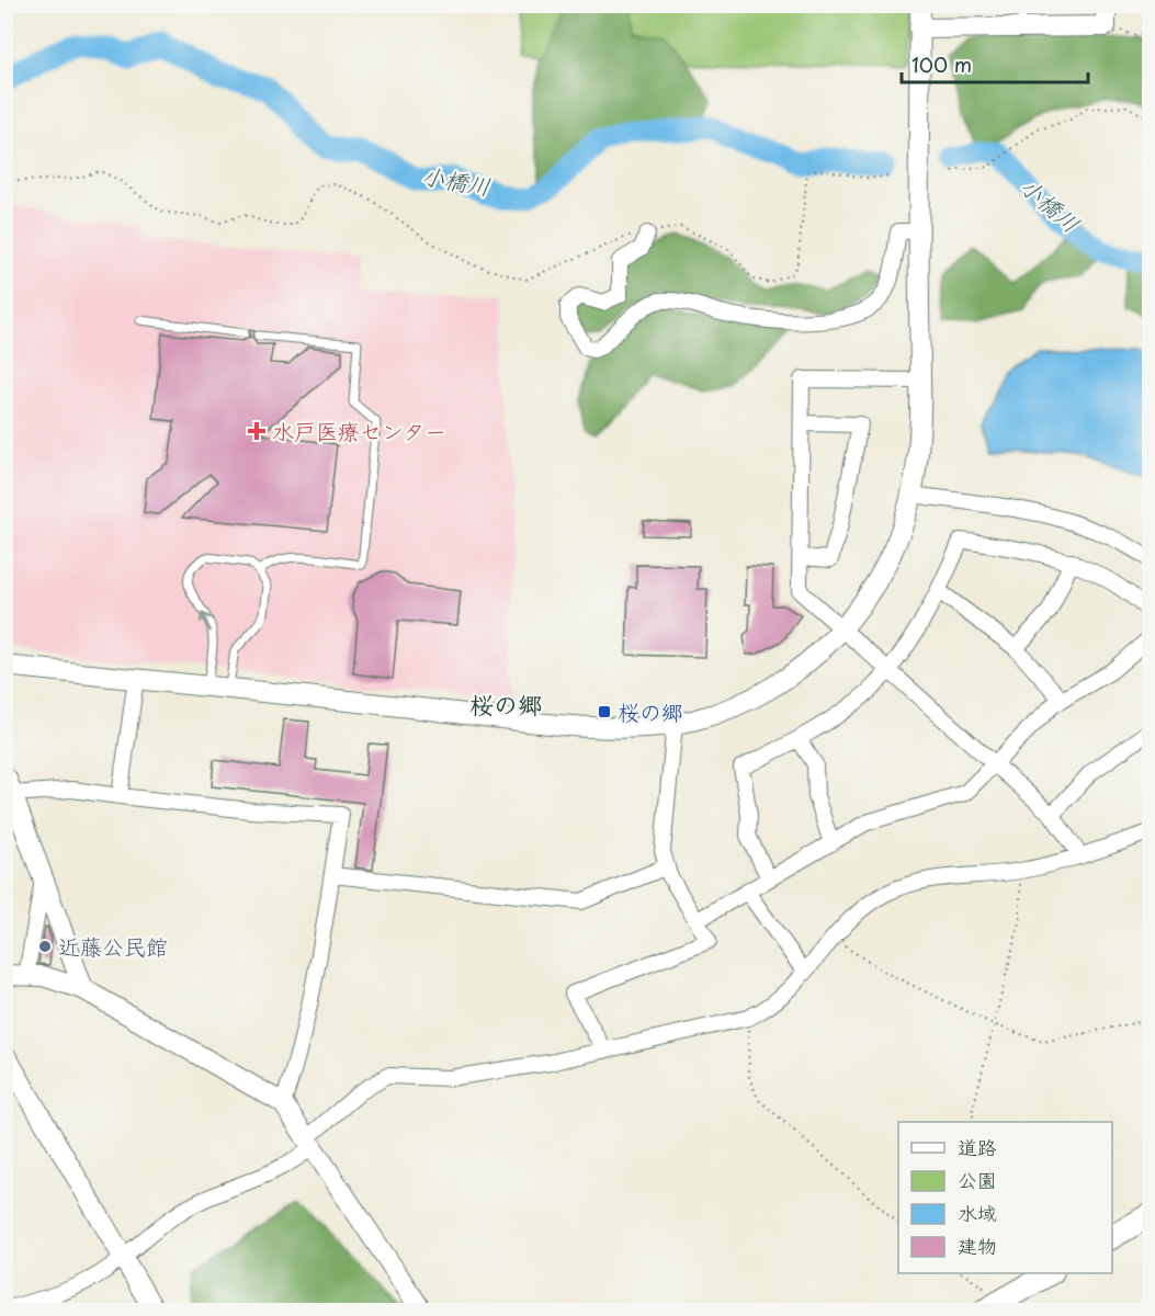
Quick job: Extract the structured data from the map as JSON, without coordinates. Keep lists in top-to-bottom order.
{
  "districts": ["桜の郷"],
  "water": ["小橋川"],
  "places": {
    "health": ["水戸医療センター"],
    "transit": ["桜の郷"],
    "other": ["近藤公民館"]
  },
  "legend": [
    "道路",
    "公園",
    "水域",
    "建物"
  ],
  "scale_bar": "100 m"
}
